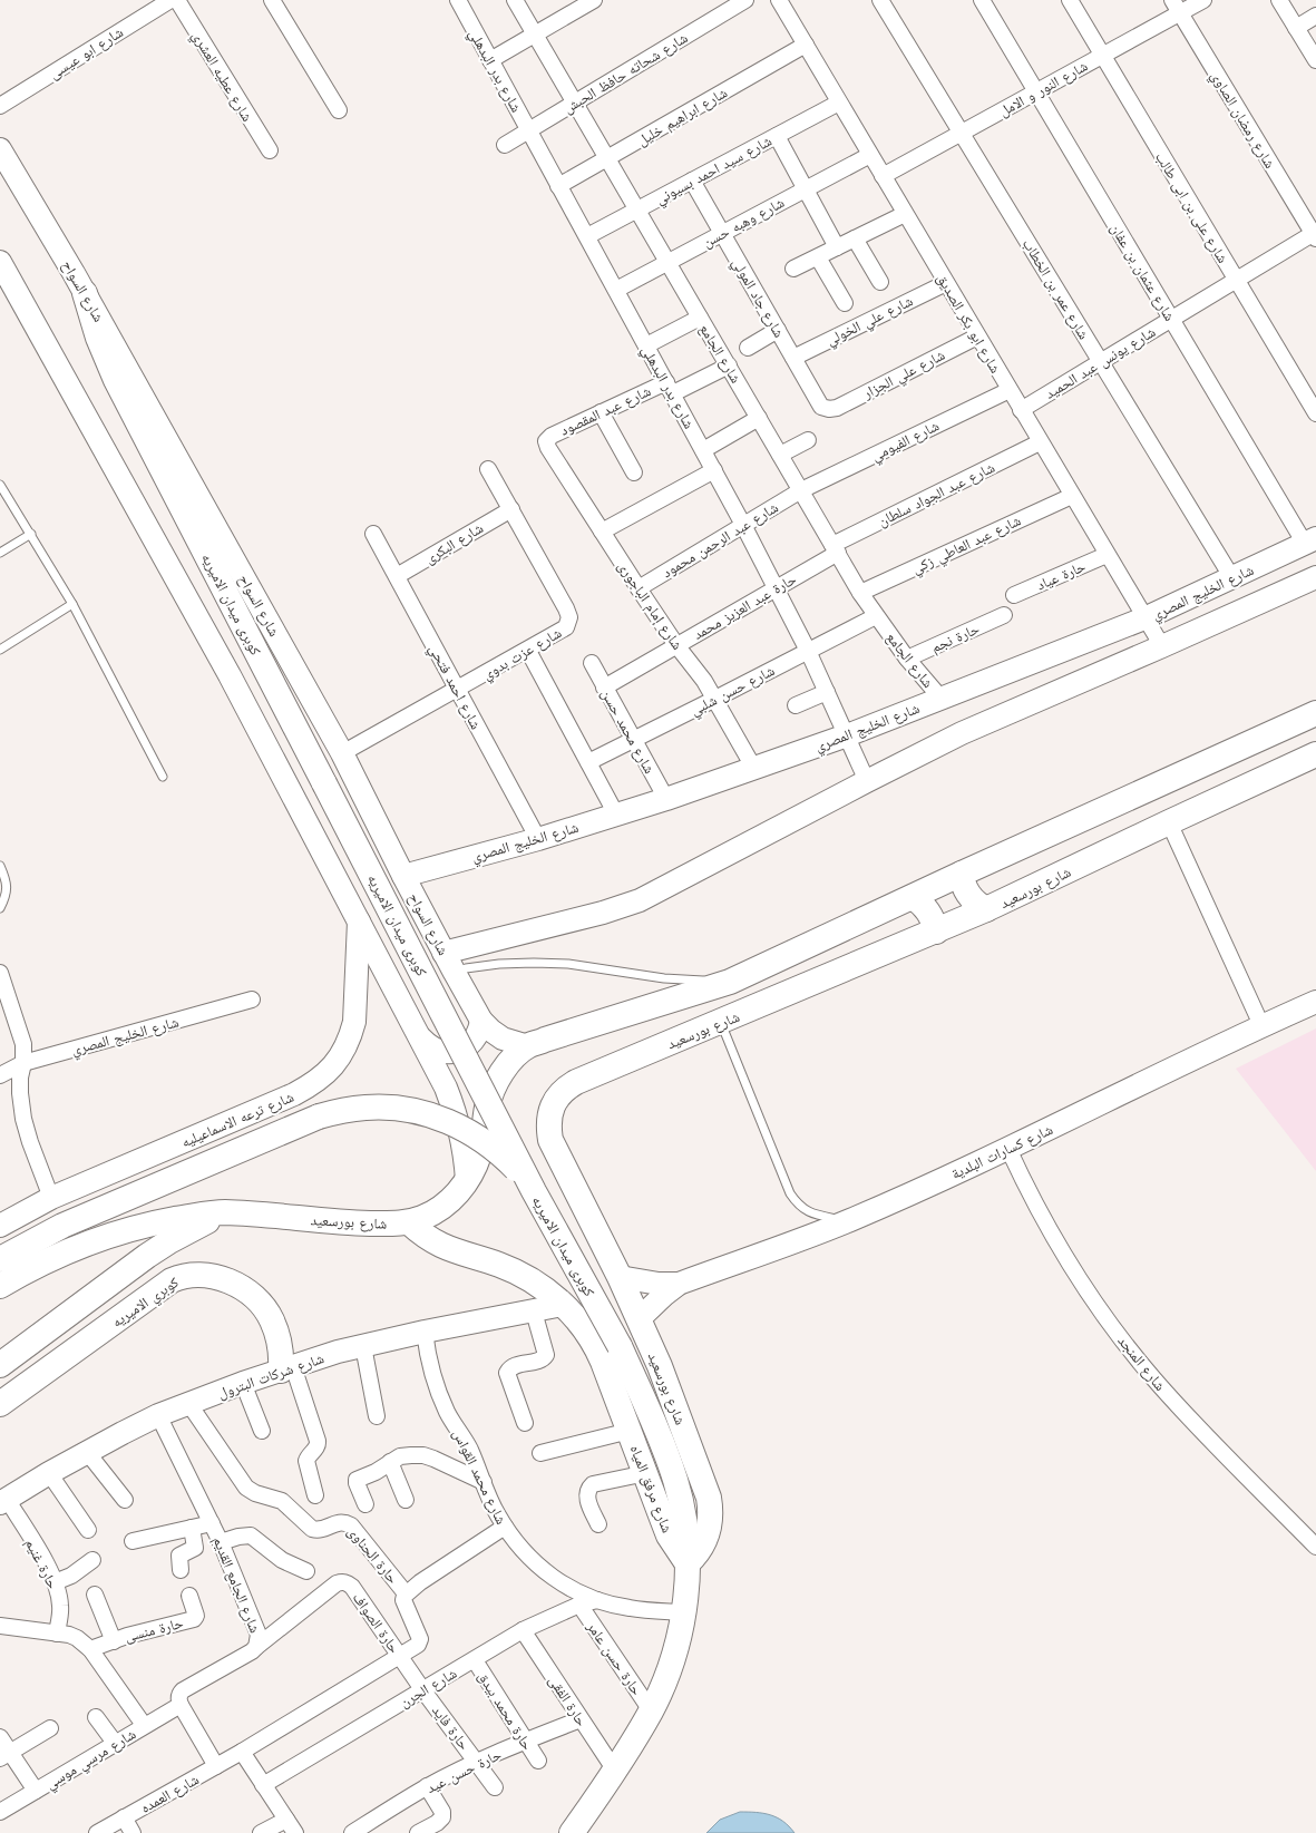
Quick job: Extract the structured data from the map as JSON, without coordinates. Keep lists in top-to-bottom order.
{
  "streets": {
    "main road": [
      "شارع السواح",
      "شارع الخليج المصري",
      "كوبرى ميدان الاميريه",
      "شارع بورسعيد",
      "شارع ترعه الاسماعيليه",
      "شارع كسارات البلدية",
      "كوبري الاميريه",
      "شارع شركات البترول",
      "شارع مرفق المياه"
    ],
    "street": [
      "شارع ابو عيسى",
      "شارع بدر البدهلي",
      "شارع شحاته حافظ الحبش",
      "شارع عطيه العشري",
      "شارع النور و الامل",
      "شارع ابراهيم خليل",
      "شارع رمضان الصاوي",
      "شارع سيد احمد بسيوني",
      "شارع على بن ابى طالب",
      "شارع وهبه حسن",
      "شارع عثمان بن عفان",
      "شارع عمر بن الخطاب",
      "شارع جاد المولي",
      "شارع علي الخولي",
      "شارع ابو بكر الصديق",
      "شارع الجامع",
      "شارع يونس عبد الحميد",
      "شارع علي الجزار",
      "شارع عبد المقصود",
      "شارع الفيومي",
      "شارع عبد الجواد سلطان",
      "شارع عبد الرحمن محمود",
      "شارع البكرى",
      "شارع عبد العاطي زكي",
      "حارة عياد",
      "شارع إمام الباجورى",
      "حارة عبد العزيز محمد",
      "حارة نجم",
      "شارع عزت بدوي",
      "شارع احمد فتحي",
      "شارع حسن شلبي",
      "شارع محمد حسن",
      "شارع المنجد",
      "شارع محمد القواس",
      "حارة الحناوى",
      "حارة غنيم",
      "شارع الجامع القديم",
      "حارة الصواف",
      "حارة منسى",
      "حارة حسن عامر",
      "شارع الجرن",
      "حارة الفقى",
      "حارة محمد بيدق",
      "حارة فايد",
      "شارع مرسي موسي",
      "حارة حسن عيد",
      "شارع العمده"
    ]
  },
  "crossings": [
    ["شارع ابو عيسى", "شارع عطيه العشري"],
    ["شارع بدر البدهلي", "شارع شحاته حافظ الحبش"],
    ["شارع بدر البدهلي", "شارع ابراهيم خليل"],
    ["شارع بدر البدهلي", "شارع سيد احمد بسيوني"],
    ["شارع بدر البدهلي", "شارع وهبه حسن"],
    ["شارع بدر البدهلي", "شارع عبد المقصود"],
    ["شارع بدر البدهلي", "شارع عبد الرحمن محمود"],
    ["شارع بدر البدهلي", "شارع الخليج المصري"],
    ["شارع بدر البدهلي", "حارة عبد العزيز محمد"],
    ["شارع بدر البدهلي", "شارع حسن شلبي"],
    ["شارع شحاته حافظ الحبش", "شارع الجامع"],
    ["شارع النور و الامل", "شارع رمضان الصاوي"],
    ["شارع النور و الامل", "شارع على بن ابى طالب"],
    ["شارع النور و الامل", "شارع عثمان بن عفان"],
    ["شارع النور و الامل", "شارع عمر بن الخطاب"],
    ["شارع النور و الامل", "شارع ابو بكر الصديق"],
    ["شارع ابراهيم خليل", "شارع ابو بكر الصديق"],
    ["شارع ابراهيم خليل", "شارع الجامع"],
    ["شارع رمضان الصاوي", "شارع يونس عبد الحميد"],
    ["شارع سيد احمد بسيوني", "شارع جاد المولي"],
    ["شارع سيد احمد بسيوني", "شارع ابو بكر الصديق"],
    ["شارع سيد احمد بسيوني", "شارع الجامع"],
    ["شارع على بن ابى طالب", "شارع يونس عبد الحميد"],
    ["شارع وهبه حسن", "شارع جاد المولي"],
    ["شارع وهبه حسن", "شارع ابو بكر الصديق"],
    ["شارع وهبه حسن", "شارع الجامع"],
    ["شارع عثمان بن عفان", "شارع يونس عبد الحميد"],
    ["شارع عثمان بن عفان", "شارع الخليج المصري"],
    ["شارع عمر بن الخطاب", "شارع يونس عبد الحميد"],
    ["شارع عمر بن الخطاب", "شارع الخليج المصري"],
    ["شارع السواح", "شارع الخليج المصري"],
    ["شارع السواح", "كوبرى ميدان الاميريه"],
    ["شارع السواح", "شارع عزت بدوي"],
    ["شارع السواح", "شارع بورسعيد"],
    ["شارع جاد المولي", "شارع علي الخولي"],
    ["شارع جاد المولي", "شارع علي الجزار"],
    ["شارع علي الخولي", "شارع ابو بكر الصديق"],
    ["شارع ابو بكر الصديق", "شارع يونس عبد الحميد"],
    ["شارع ابو بكر الصديق", "شارع علي الجزار"],
    ["شارع ابو بكر الصديق", "شارع الفيومي"],
    ["شارع ابو بكر الصديق", "شارع عبد الجواد سلطان"],
    ["شارع ابو بكر الصديق", "شارع عبد العاطي زكي"],
    ["شارع ابو بكر الصديق", "حارة عياد"],
    ["شارع ابو بكر الصديق", "شارع الخليج المصري"],
    ["شارع الجامع", "شارع عبد المقصود"],
    ["شارع الجامع", "شارع الفيومي"],
    ["شارع الجامع", "شارع عبد الجواد سلطان"],
    ["شارع الجامع", "شارع عبد الرحمن محمود"],
    ["شارع الجامع", "شارع عبد العاطي زكي"],
    ["شارع الجامع", "شارع الخليج المصري"],
    ["شارع الجامع", "حارة عبد العزيز محمد"],
    ["شارع الجامع", "حارة نجم"],
    ["شارع الجامع", "شارع حسن شلبي"],
    ["شارع عبد المقصود", "شارع إمام الباجورى"],
    ["شارع الفيومي", "شارع عبد الرحمن محمود"],
    ["شارع عبد الجواد سلطان", "حارة عبد العزيز محمد"],
    ["شارع عبد الرحمن محمود", "شارع إمام الباجورى"],
    ["شارع البكرى", "شارع عزت بدوي"],
    ["شارع البكرى", "شارع احمد فتحي"],
    ["شارع الخليج المصري", "شارع إمام الباجورى"],
    ["شارع الخليج المصري", "شارع احمد فتحي"],
    ["شارع الخليج المصري", "شارع محمد حسن"],
    ["كوبرى ميدان الاميريه", "شارع بورسعيد"],
    ["كوبرى ميدان الاميريه", "شارع مرفق المياه"],
    ["شارع إمام الباجورى", "حارة عبد العزيز محمد"],
    ["شارع إمام الباجورى", "شارع حسن شلبي"],
    ["حارة عبد العزيز محمد", "شارع محمد حسن"],
    ["شارع عزت بدوي", "شارع احمد فتحي"],
    ["شارع حسن شلبي", "شارع محمد حسن"],
    ["شارع بورسعيد", "شارع كسارات البلدية"],
    ["شارع بورسعيد", "شارع مرفق المياه"],
    ["شارع كسارات البلدية", "شارع المنجد"],
    ["كوبري الاميريه", "شارع شركات البترول"],
    ["شارع شركات البترول", "شارع محمد القواس"],
    ["شارع شركات البترول", "شارع مرفق المياه"],
    ["شارع شركات البترول", "حارة الحناوى"],
    ["شارع شركات البترول", "حارة غنيم"],
    ["شارع شركات البترول", "شارع الجامع القديم"],
    ["شارع محمد القواس", "شارع الجرن"],
    ["شارع الجامع القديم", "حارة الصواف"],
    ["شارع الجامع القديم", "شارع مرسي موسي"],
    ["حارة الصواف", "شارع الجرن"],
    ["حارة الصواف", "حارة فايد"],
    ["حارة حسن عامر", "شارع الجرن"],
    ["شارع الجرن", "حارة الفقى"],
    ["شارع الجرن", "حارة محمد بيدق"],
    ["شارع الجرن", "حارة فايد"],
    ["حارة الفقى", "حارة حسن عيد"],
    ["حارة محمد بيدق", "حارة حسن عيد"],
    ["حارة فايد", "حارة حسن عيد"]
  ]
}
